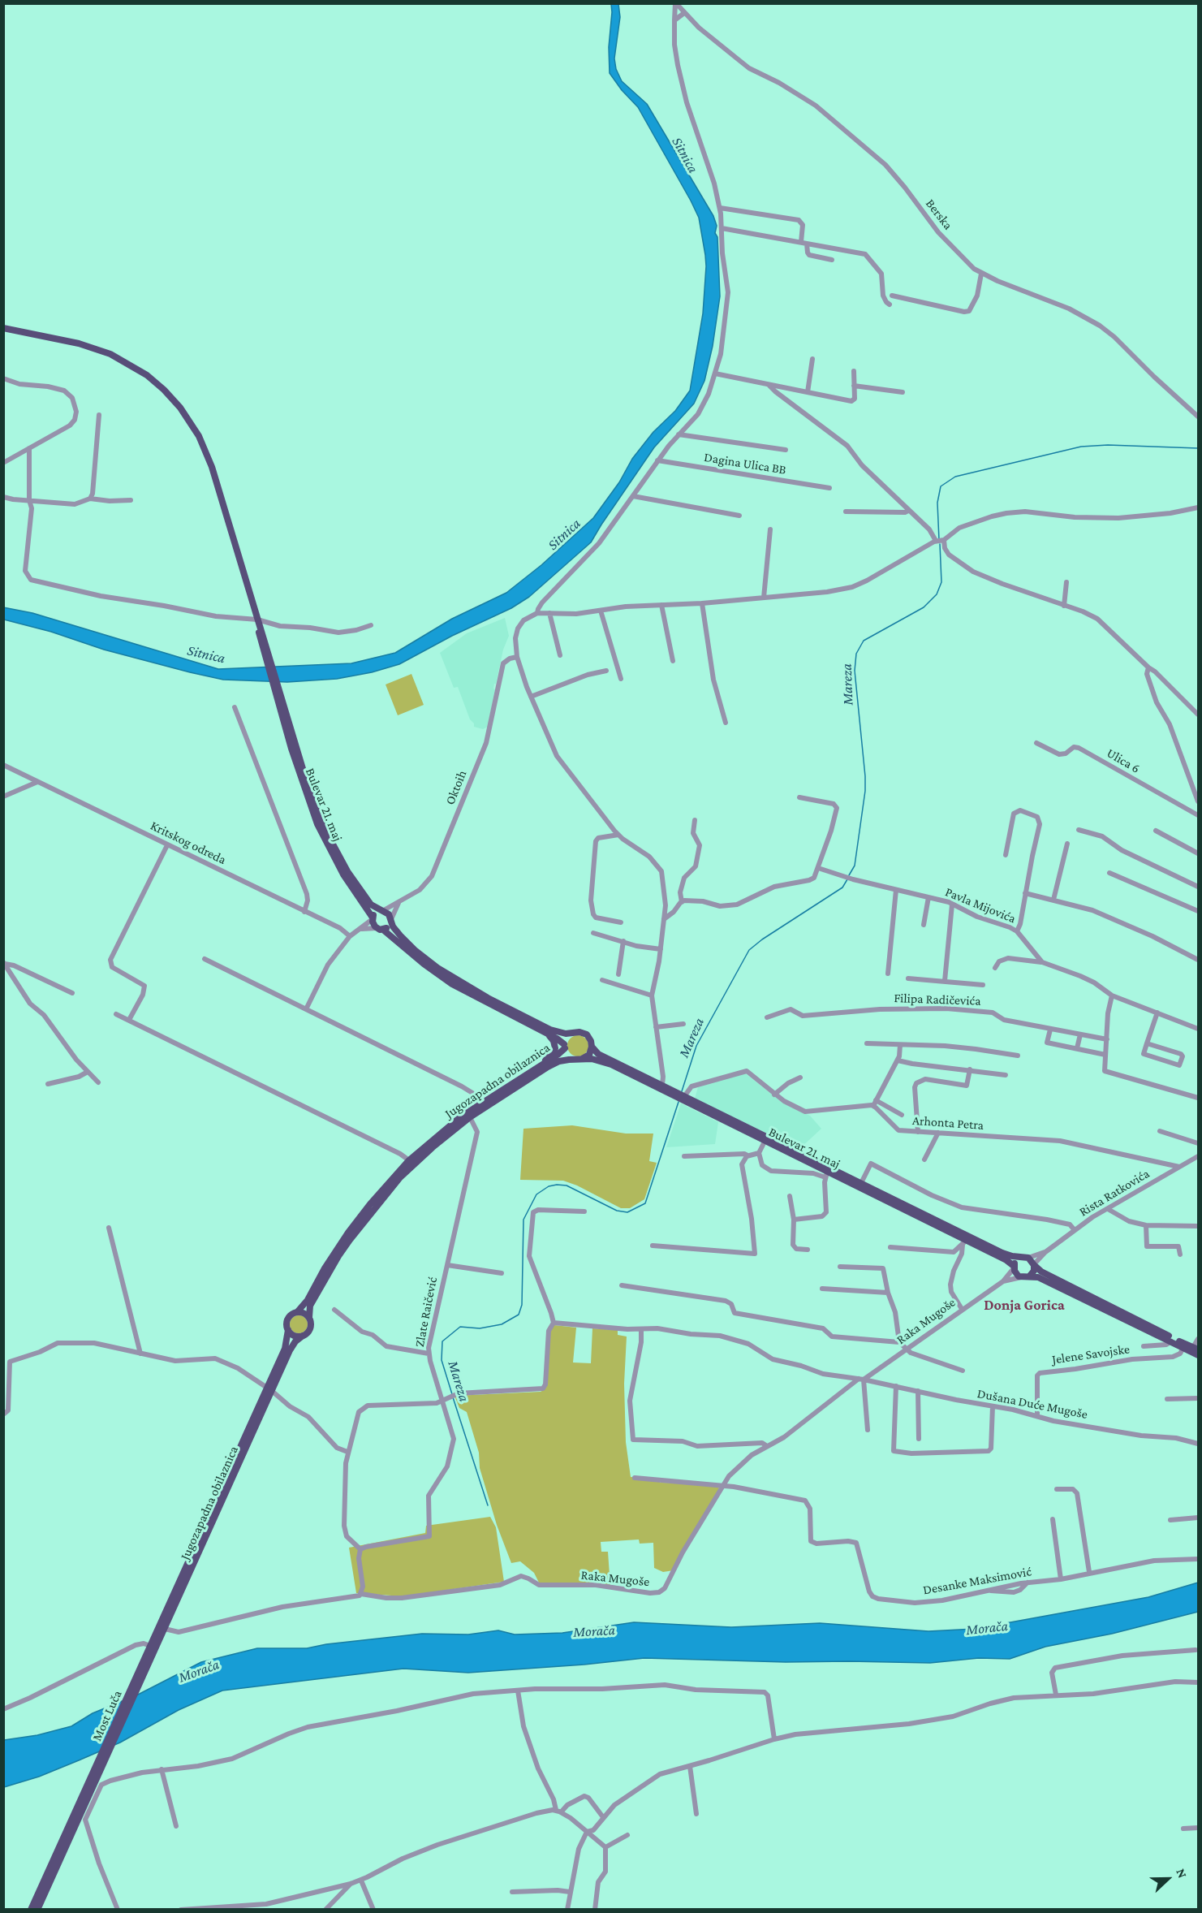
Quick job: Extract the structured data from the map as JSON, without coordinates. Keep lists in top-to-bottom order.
{
  "streets": {
    "main road": ["Bulevar 21. maj", "Jugozapadna obilaznica", "Most Luča"],
    "street": [
      "Berska",
      "Dagina Ulica BB",
      "Ulica 6",
      "Oktoih",
      "Kritskog odreda",
      "Pavla Mijovića",
      "Filipa Radičevića",
      "Arhonta Petra",
      "Rista Ratkovića",
      "Zlate Raičević",
      "Raka Mugoše",
      "Jelene Savojske",
      "Dušana Duće Mugoše",
      "Desanke Maksimović"
    ]
  },
  "crossings": [
    ["Oktoih", "Bulevar 21. maj"],
    ["Bulevar 21. maj", "Jugozapadna obilaznica"],
    ["Bulevar 21. maj", "Rista Ratkovića"],
    ["Bulevar 21. maj", "Raka Mugoše"],
    ["Jugozapadna obilaznica", "Zlate Raičević"],
    ["Jugozapadna obilaznica", "Most Luča"],
    ["Arhonta Petra", "Rista Ratkovića"],
    ["Rista Ratkovića", "Raka Mugoše"],
    ["Raka Mugoše", "Dušana Duće Mugoše"],
    ["Raka Mugoše", "Desanke Maksimović"],
    ["Jelene Savojske", "Dušana Duće Mugoše"]
  ],
  "districts": ["Donja Gorica"],
  "water": ["Sitnica", "Mareza", "Morača"],
  "north": "right"
}
